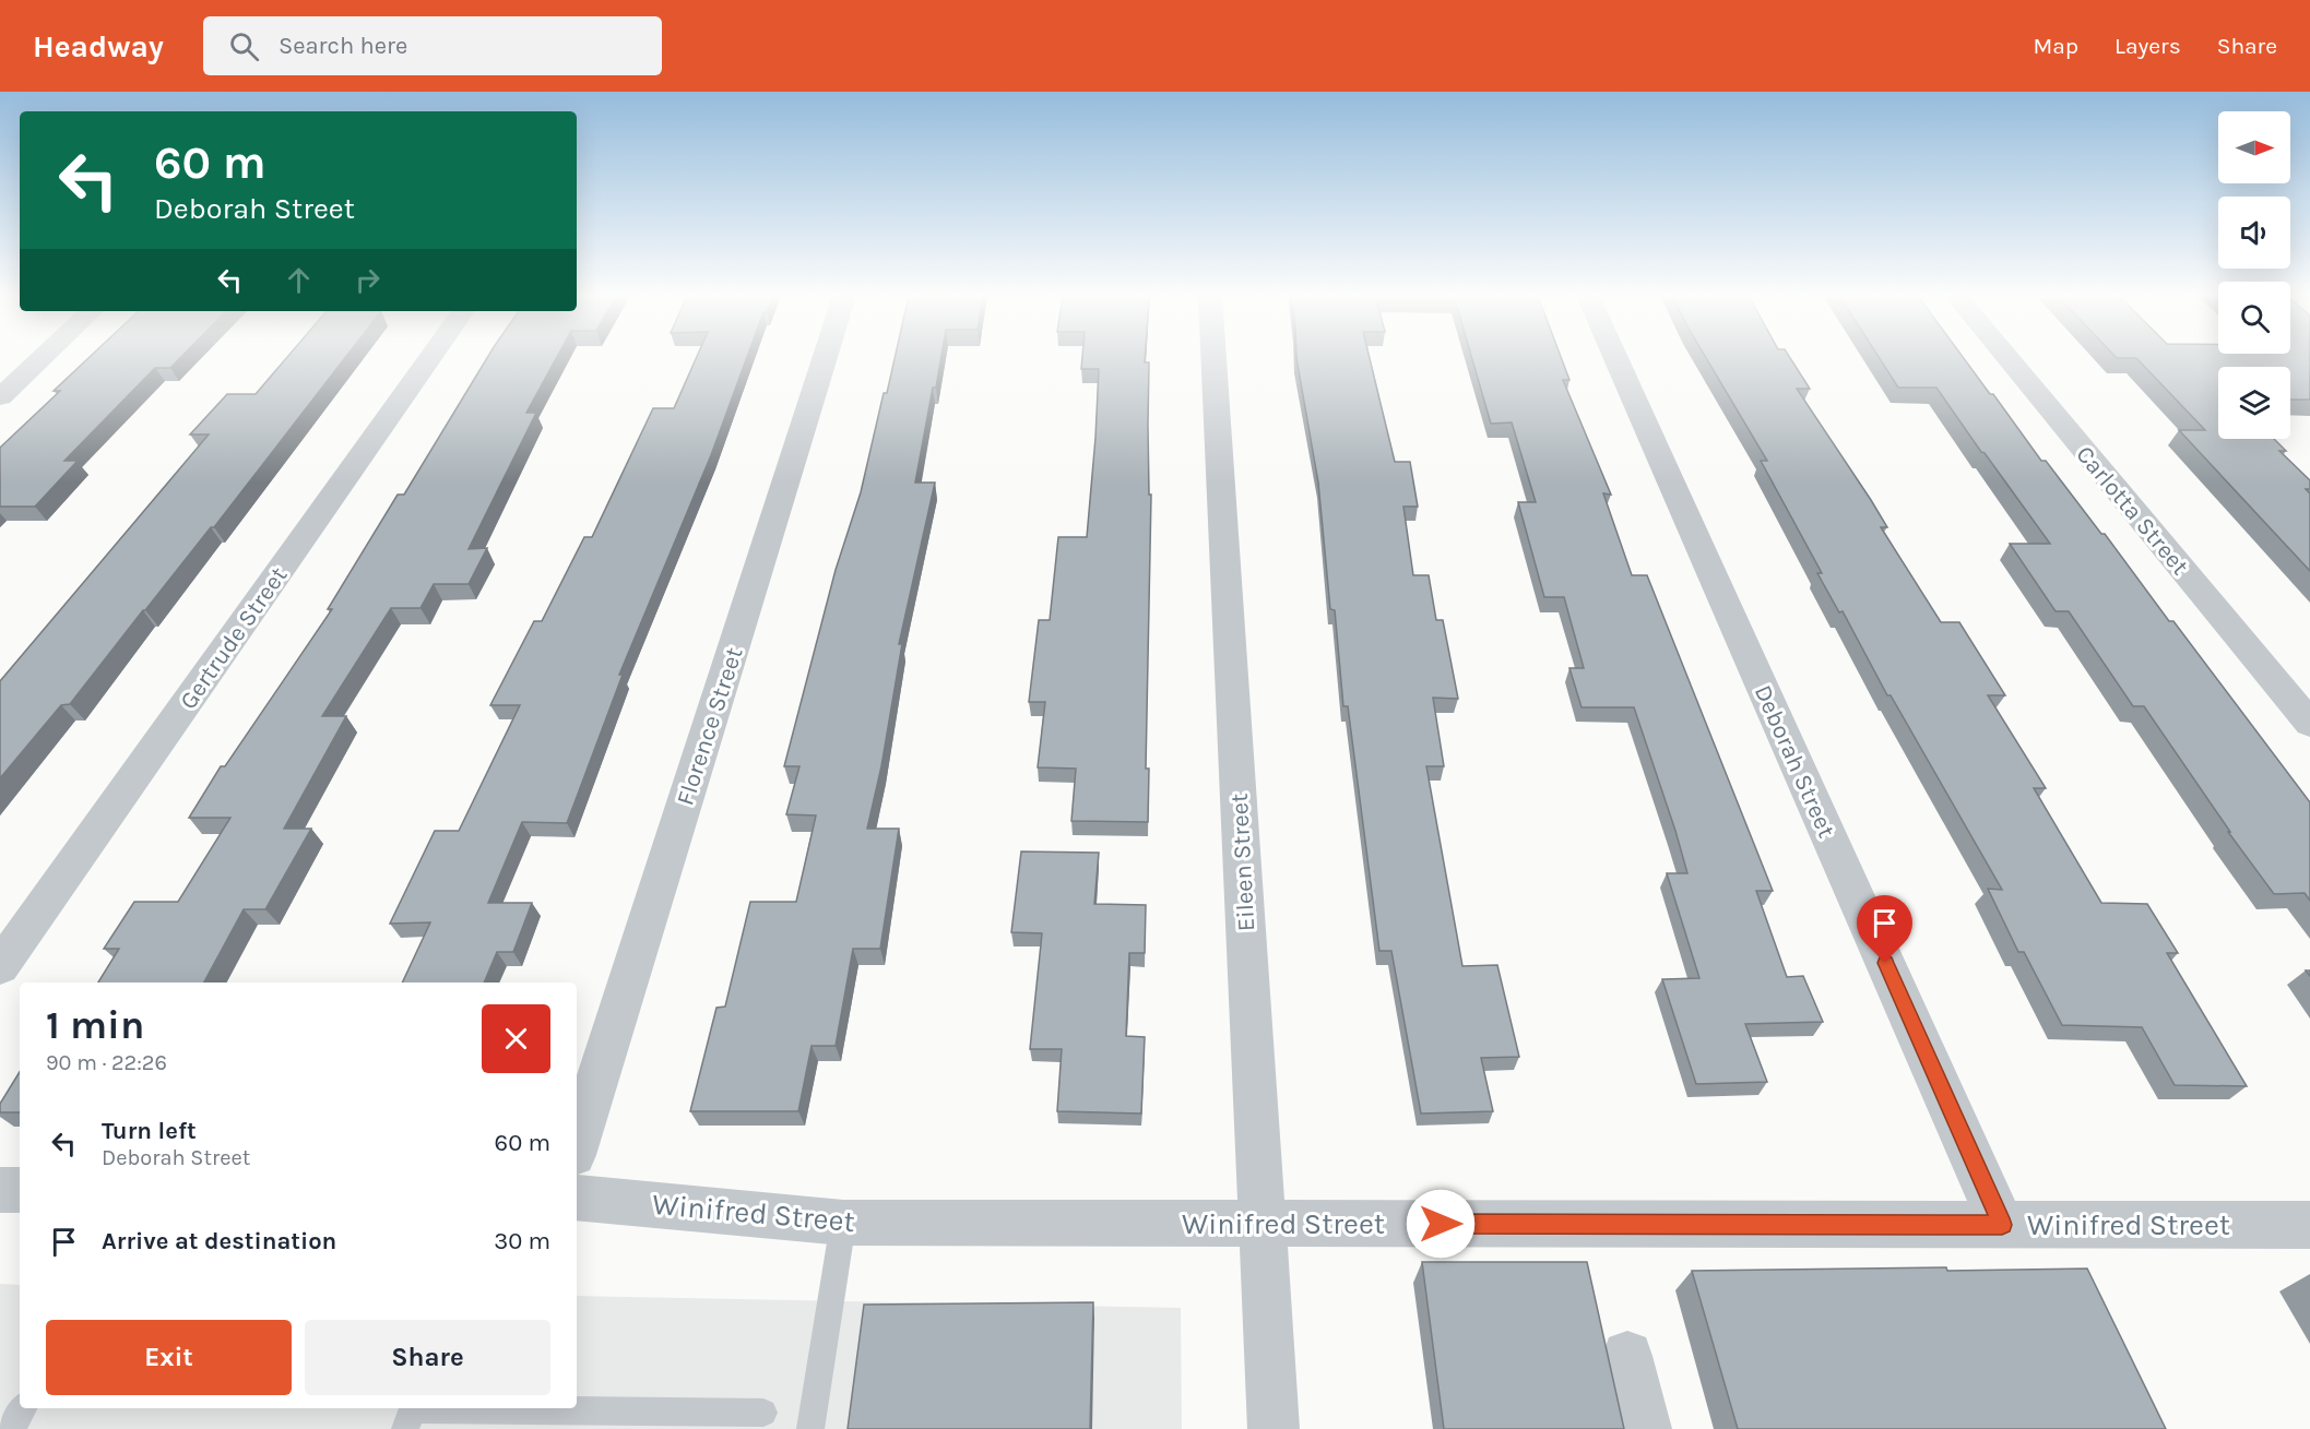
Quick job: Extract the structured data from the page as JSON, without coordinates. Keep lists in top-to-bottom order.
{
  "streets": {
    "street": [
      "Carlotta Street",
      "Gertrude Street",
      "Florence Street",
      "Deborah Street",
      "Eileen Street",
      "Winifred Street"
    ]
  },
  "crossings": [
    ["Deborah Street", "Winifred Street"],
    ["Eileen Street", "Winifred Street"]
  ],
  "north": "right",
  "page": {
    "header": "Headway",
    "search": "Search here",
    "nav": ["Map", "Layers", "Share"],
    "turn": ["60 m", "Deborah Street"],
    "heading": ["1 min", "90 m · 22:26"],
    "list": [
      {
        "name": "Turn left",
        "note": "Deborah Street",
        "value": "60 m"
      },
      {
        "name": "Arrive at destination",
        "value": "30 m"
      }
    ],
    "buttons": ["Exit", "Share"]
  }
}
